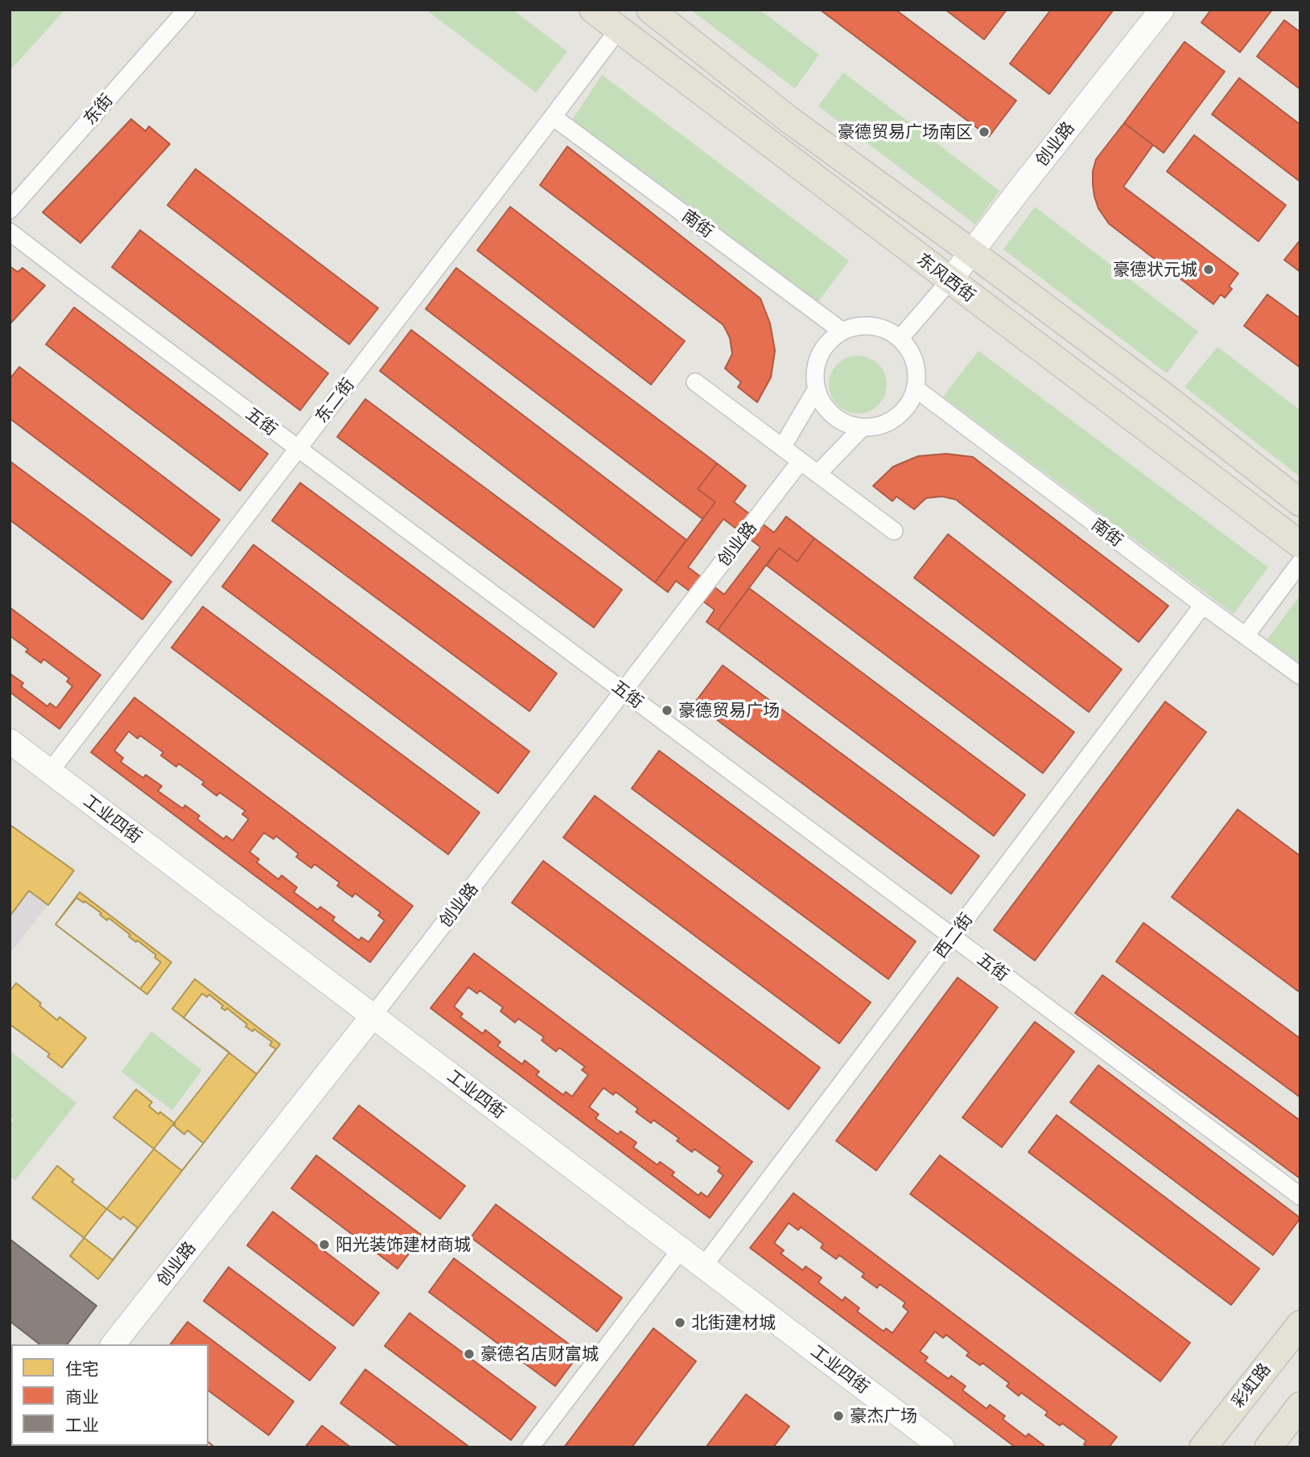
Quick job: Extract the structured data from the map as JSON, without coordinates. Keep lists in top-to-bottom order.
{
  "streets": {
    "main road": ["东风西街", "彩虹路"],
    "street": [
      "东街",
      "创业路",
      "南街",
      "东二街",
      "五街",
      "工业四街",
      "西二街"
    ]
  },
  "crossings": [
    ["创业路", "东风西街"],
    ["创业路", "五街"],
    ["创业路", "工业四街"],
    ["南街", "东二街"],
    ["南街", "西二街"],
    ["东风西街", "东二街"],
    ["东二街", "五街"],
    ["东二街", "工业四街"],
    ["五街", "西二街"],
    ["工业四街", "西二街"]
  ],
  "places": [
    "豪德贸易广场南区",
    "豪德状元城",
    "豪德贸易广场",
    "阳光装饰建材商城",
    "北街建材城",
    "豪德名店财富城",
    "豪杰广场"
  ],
  "legend": ["住宅", "商业", "工业"]
}
